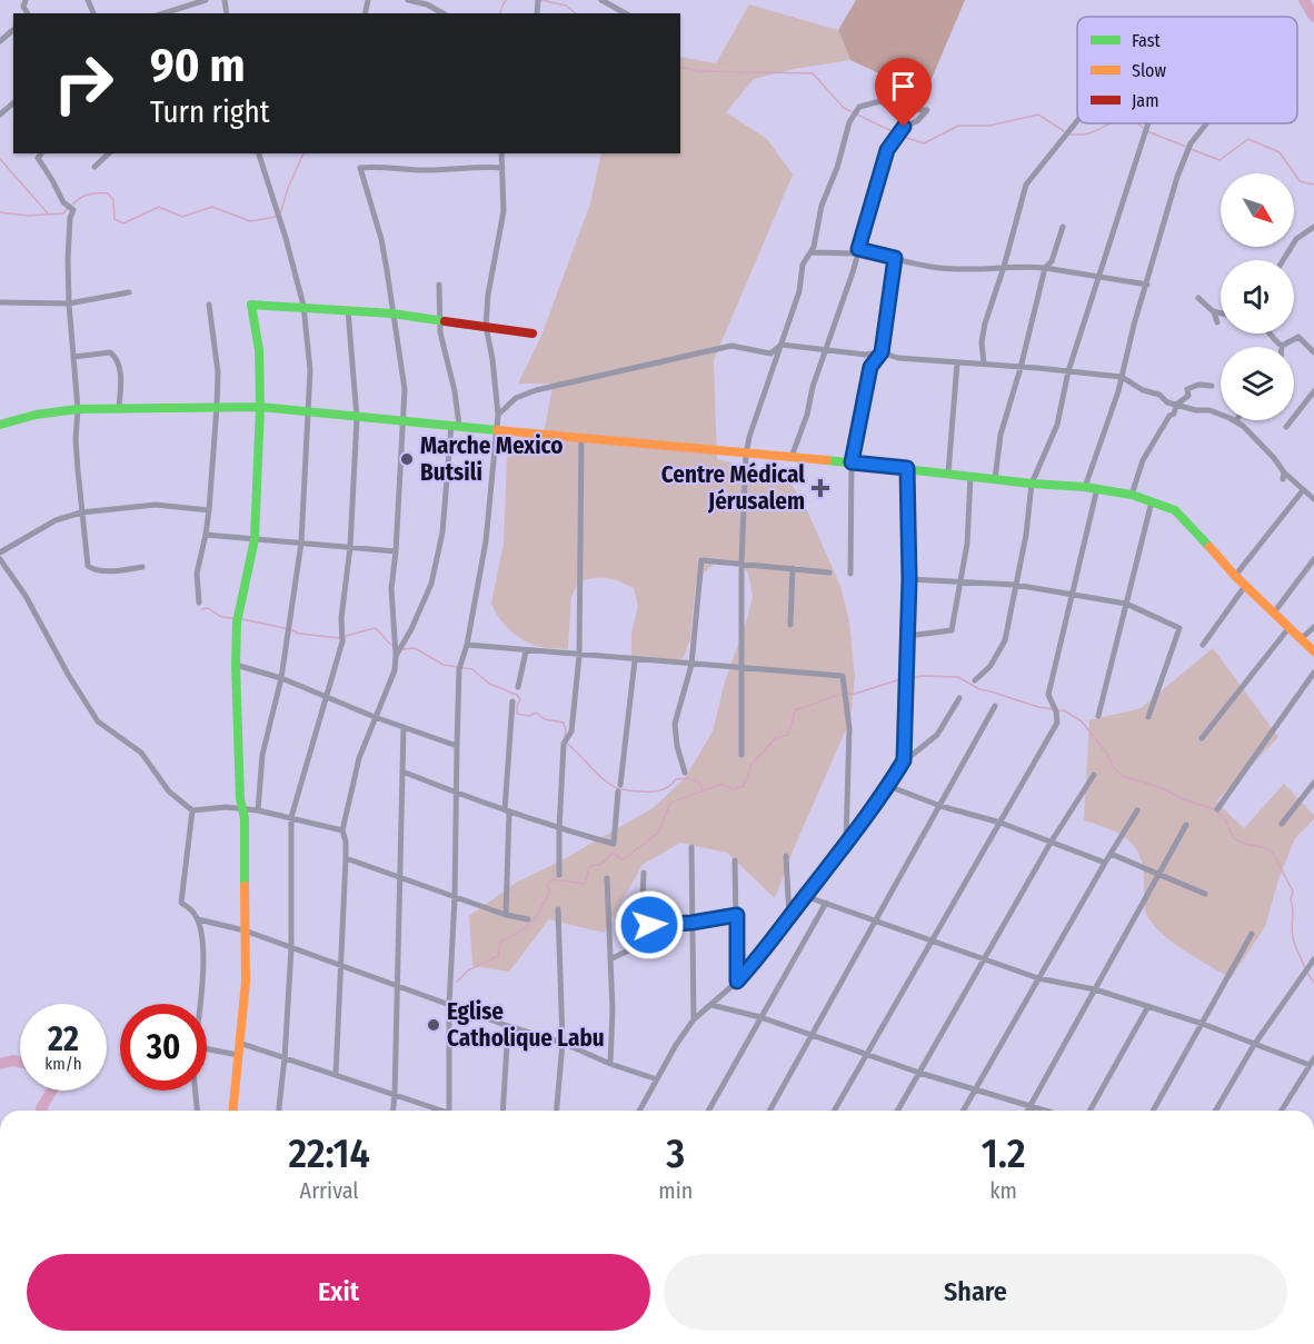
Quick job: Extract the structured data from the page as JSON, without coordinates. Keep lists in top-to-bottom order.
{
  "places": {
    "other": ["Marche Mexico Butsili", "Eglise Catholique Labu"],
    "health": ["Centre Médical Jérusalem"]
  },
  "legend": ["Fast", "Slow", "Jam"],
  "north": "bottom right",
  "page": {
    "turn": ["90 m", "Turn right"],
    "speed": "22 km/h",
    "limit": "30",
    "eta": [
      "22:14",
      "Arrival",
      "3",
      "min",
      "1.2",
      "km"
    ],
    "buttons": ["Exit", "Share"]
  }
}
